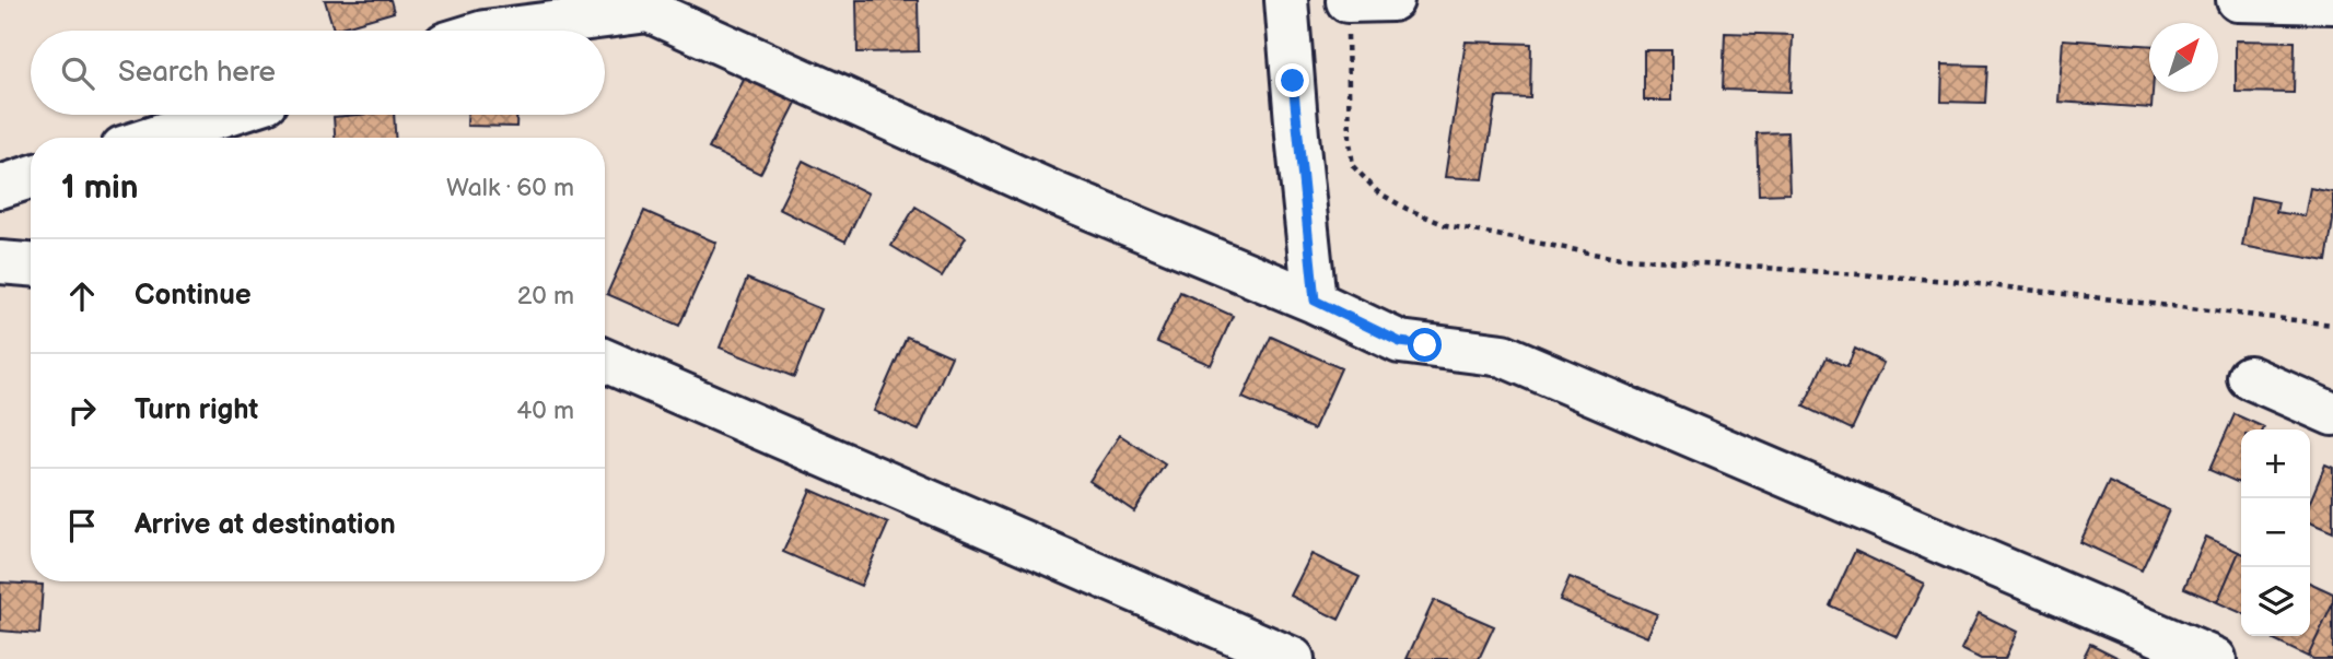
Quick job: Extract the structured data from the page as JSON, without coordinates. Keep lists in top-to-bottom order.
{
  "north": "top right",
  "page": {
    "search": "Search here",
    "heading": ["1 min", "Walk · 60 m"],
    "list": [
      ["Continue", "20 m"],
      ["Turn right", "40 m"],
      "Arrive at destination"
    ],
    "map_buttons": ["+", "−"]
  }
}
